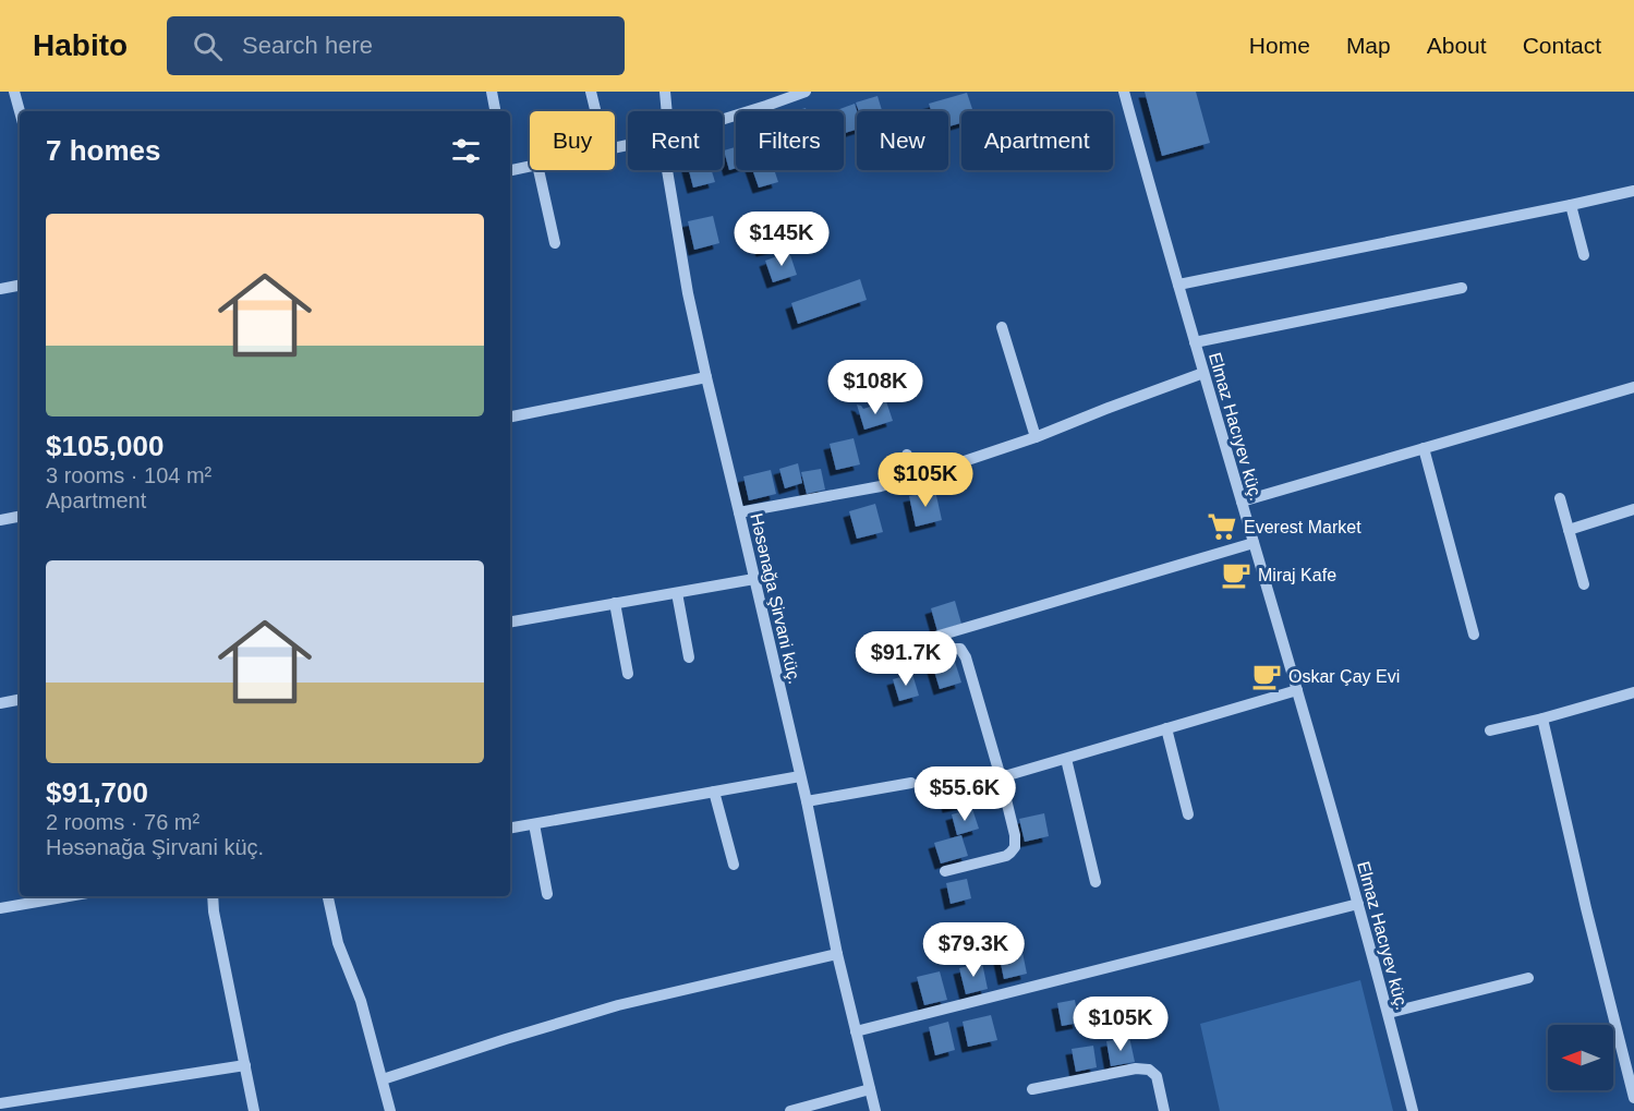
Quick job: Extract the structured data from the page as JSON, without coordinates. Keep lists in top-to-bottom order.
{
  "streets": {
    "street": ["Elmaz Hacıyev küç.", "Həsənağa Şirvani küç."]
  },
  "places": {
    "supermarket": ["Everest Market"],
    "cafe": ["Miraj Kafe", "Oskar Çay Evi"]
  },
  "north": "left",
  "page": {
    "header": "Habito",
    "search": "Search here",
    "nav": [
      "Home",
      "Map",
      "About",
      "Contact"
    ],
    "chip": [
      "Buy",
      "Rent",
      "Filters",
      "New",
      "Apartment"
    ],
    "heading": "7 homes",
    "list": [
      {
        "name": "$105,000",
        "note": "3 rooms · 104 m² · Apartment"
      },
      {
        "name": "$91,700",
        "note": "2 rooms · 76 m² · Həsənağa Şirvani küç."
      }
    ],
    "price": [
      "$145K",
      "$108K",
      "$105K",
      "$91.7K",
      "$55.6K",
      "$79.3K",
      "$105K"
    ]
  }
}
